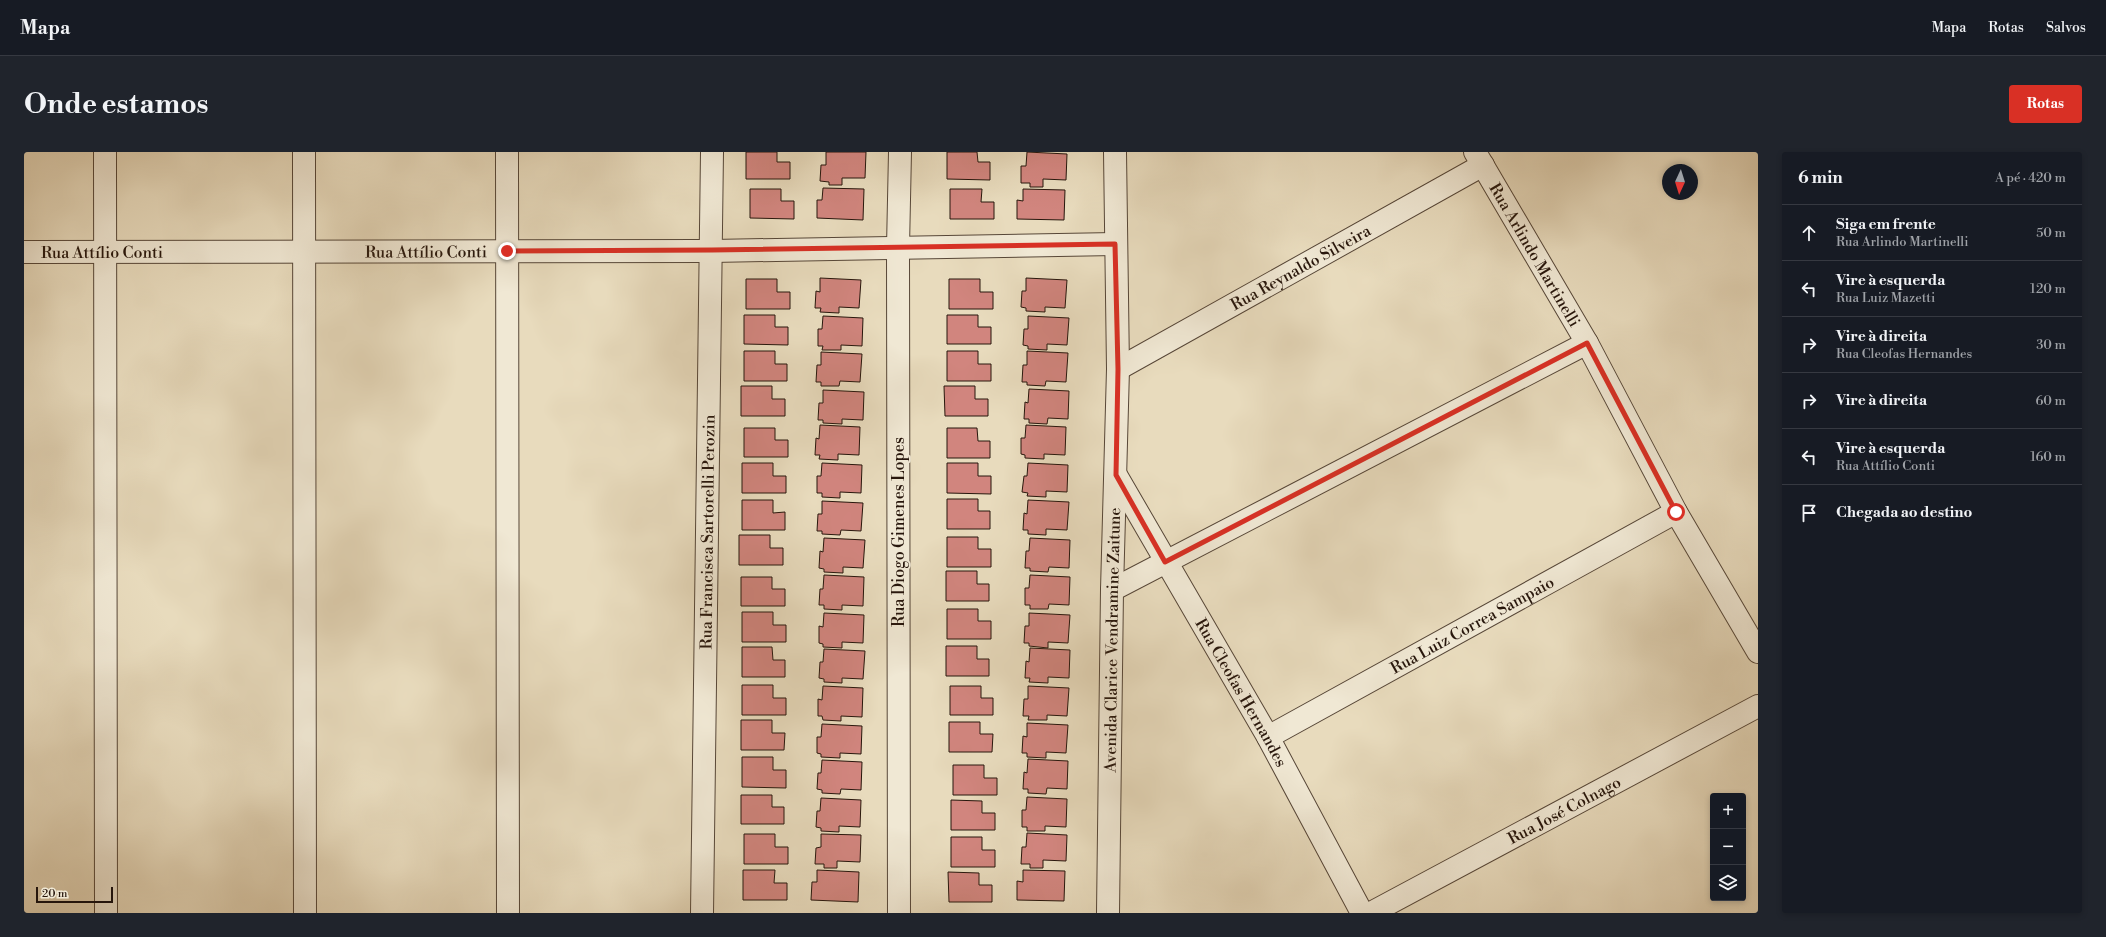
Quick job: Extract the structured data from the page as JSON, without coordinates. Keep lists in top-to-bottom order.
{
  "streets": {
    "street": [
      "Rua Attílio Conti",
      "Rua Arlindo Martinelli",
      "Rua Reynaldo Silveira",
      "Rua Diogo Gimenes Lopes",
      "Rua Francisca Sartorelli Perozin",
      "Rua Luiz Correa Sampaio",
      "Avenida Clarice Vendramine Zaitune",
      "Rua Cleofas Hernandes",
      "Rua José Colnago"
    ]
  },
  "crossings": [
    ["Rua Attílio Conti", "Rua Diogo Gimenes Lopes"],
    ["Rua Attílio Conti", "Rua Francisca Sartorelli Perozin"],
    ["Rua Attílio Conti", "Avenida Clarice Vendramine Zaitune"],
    ["Rua Arlindo Martinelli", "Rua Reynaldo Silveira"],
    ["Rua Arlindo Martinelli", "Rua Luiz Correa Sampaio"],
    ["Rua Reynaldo Silveira", "Avenida Clarice Vendramine Zaitune"],
    ["Rua Luiz Correa Sampaio", "Rua Cleofas Hernandes"],
    ["Avenida Clarice Vendramine Zaitune", "Rua Cleofas Hernandes"]
  ],
  "scale_bar": "20 m",
  "north": "bottom",
  "page": {
    "header": "Mapa",
    "nav": ["Mapa", "Rotas", "Salvos"],
    "buttons": "Rotas",
    "title": "Onde estamos",
    "heading": ["6 min", "A pé · 420 m"],
    "list": [
      ["Siga em frente", "Rua Arlindo Martinelli", "50 m"],
      ["Vire à esquerda", "Rua Luiz Mazetti", "120 m"],
      ["Vire à direita", "Rua Cleofas Hernandes", "30 m"],
      ["Vire à direita", "60 m"],
      ["Vire à esquerda", "Rua Attílio Conti", "160 m"],
      "Chegada ao destino"
    ],
    "map_buttons": ["+", "−"],
    "scale": "20 m"
  }
}
